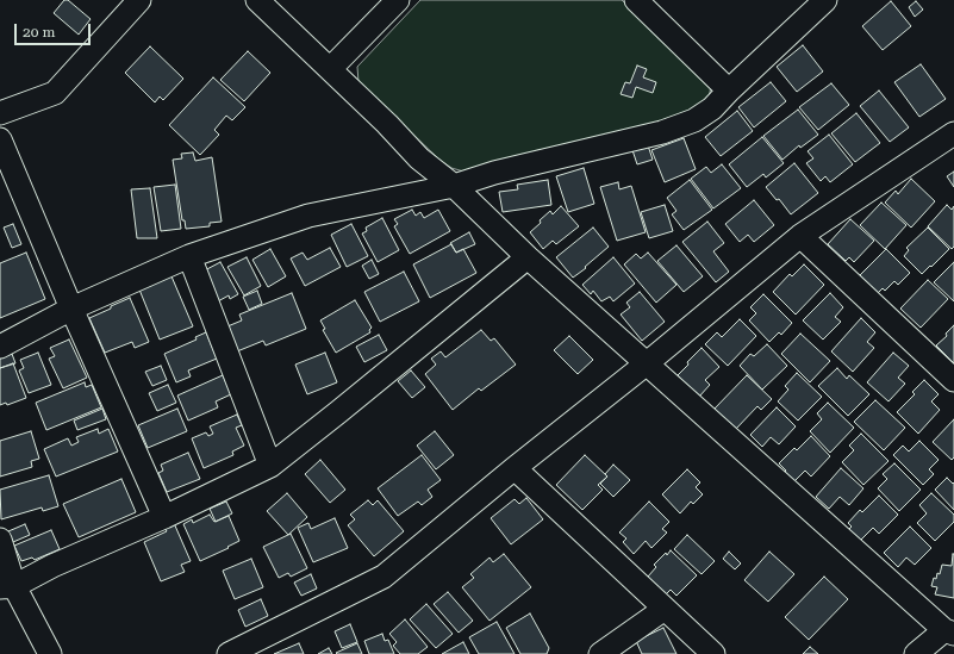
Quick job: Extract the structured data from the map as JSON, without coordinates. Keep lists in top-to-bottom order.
{
  "scale_bar": "20 m"
}
